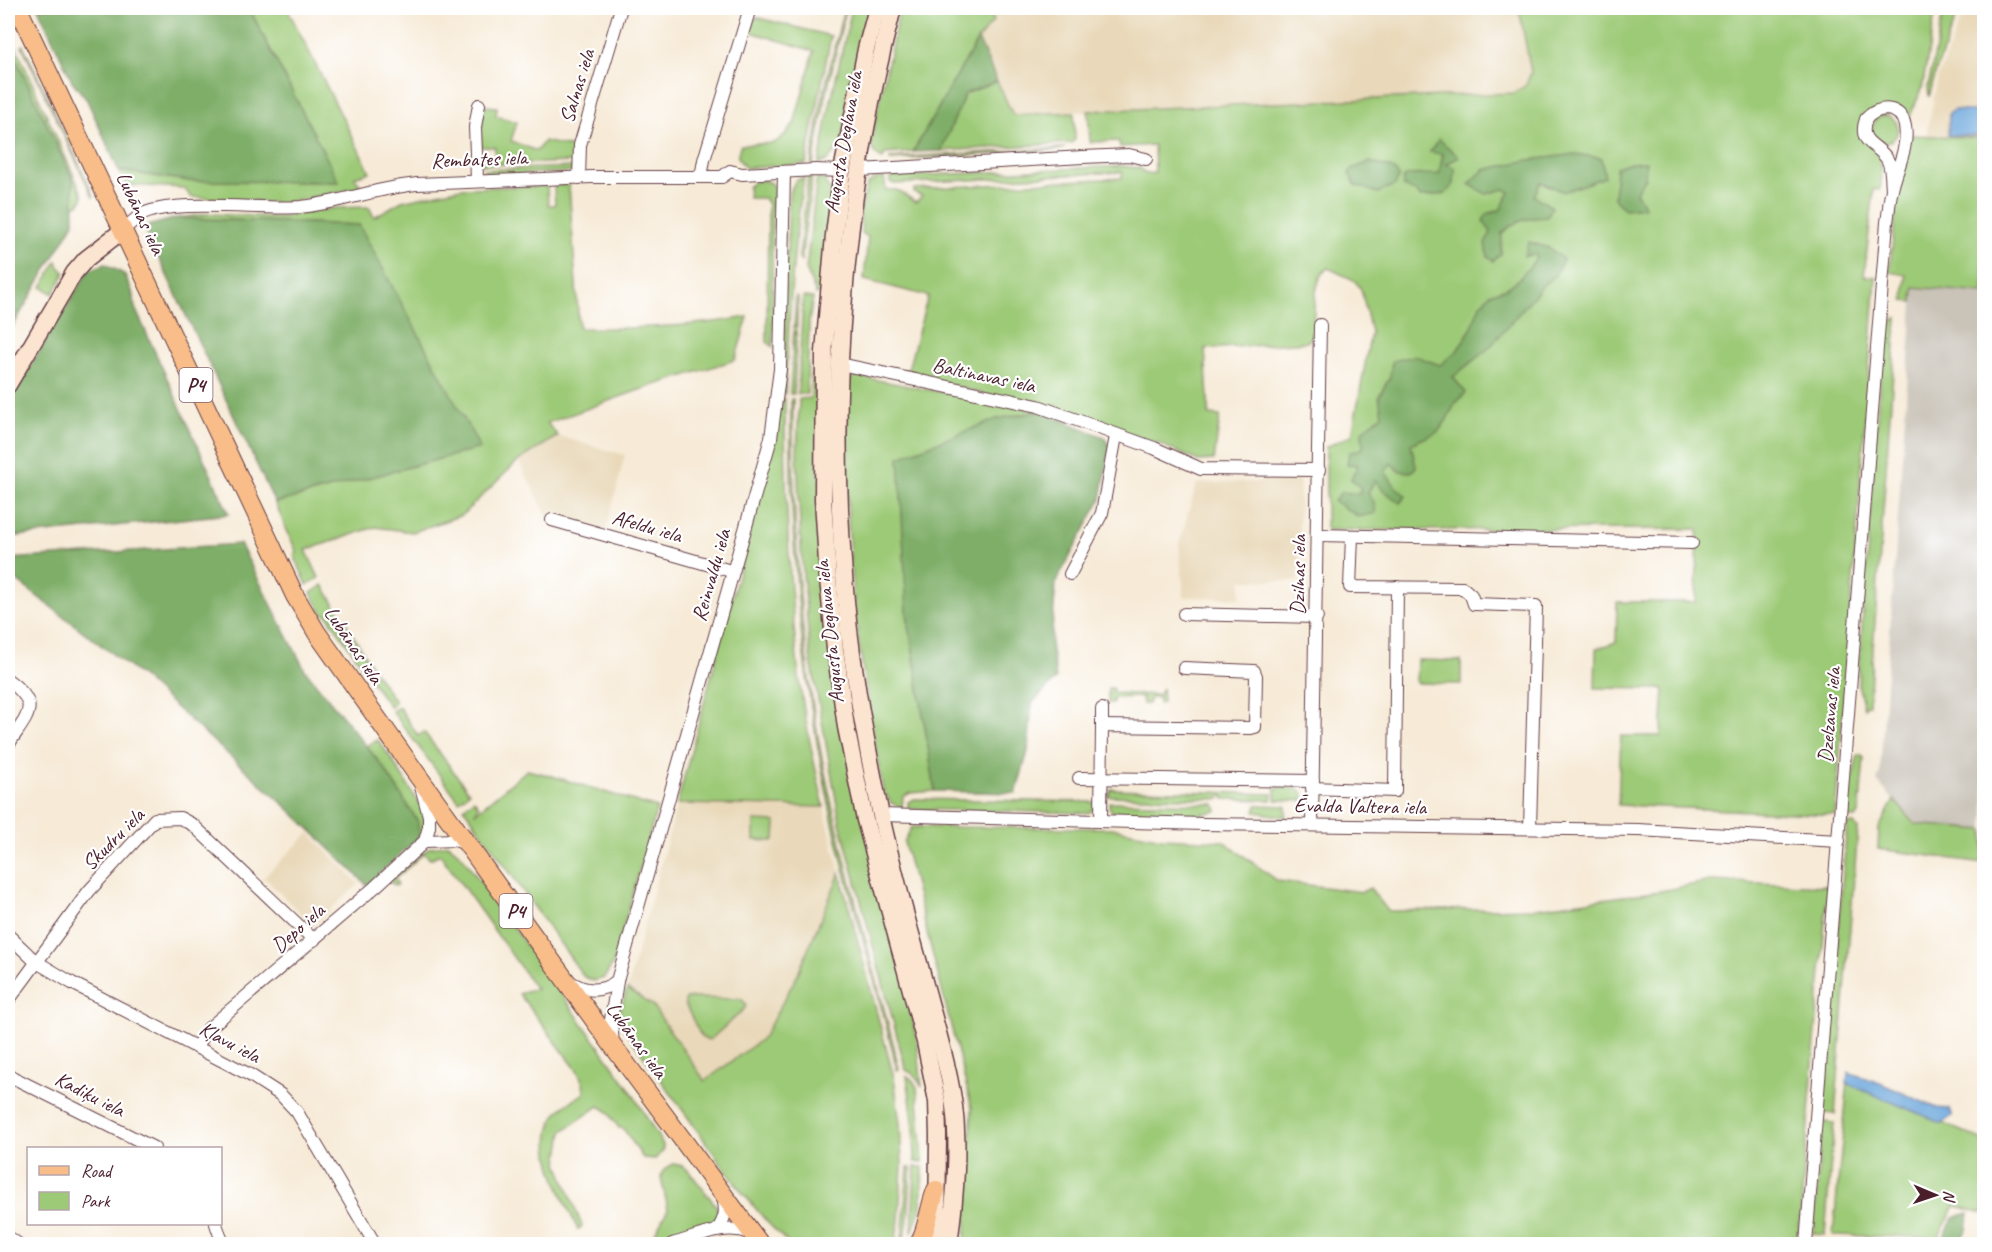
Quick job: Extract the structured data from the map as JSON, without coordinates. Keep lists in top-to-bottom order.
{
  "streets": {
    "main road": ["Augusta Deglava iela", "Lubānas iela", "P4"],
    "street": [
      "Salnas iela",
      "Rembates iela",
      "Baltinavas iela",
      "Afeldu iela",
      "Reinvaldu iela",
      "Dzilnas iela",
      "Dzelzavas iela",
      "Ēvalda Valtera iela",
      "Skudru iela",
      "Depo iela",
      "Kļavu iela",
      "Kadiķu iela"
    ]
  },
  "crossings": [
    ["Salnas iela", "Rembates iela"],
    ["Augusta Deglava iela", "Rembates iela"],
    ["Augusta Deglava iela", "Baltinavas iela"],
    ["Augusta Deglava iela", "Ēvalda Valtera iela"],
    ["Rembates iela", "Lubānas iela"],
    ["Rembates iela", "Reinvaldu iela"],
    ["Lubānas iela", "Reinvaldu iela"],
    ["Baltinavas iela", "Dzilnas iela"],
    ["Afeldu iela", "Reinvaldu iela"],
    ["Dzilnas iela", "Ēvalda Valtera iela"],
    ["Dzelzavas iela", "Ēvalda Valtera iela"],
    ["Skudru iela", "Depo iela"],
    ["Skudru iela", "Kļavu iela"],
    ["Depo iela", "Kļavu iela"]
  ],
  "legend": ["Road", "Park"],
  "north": "right"
}
